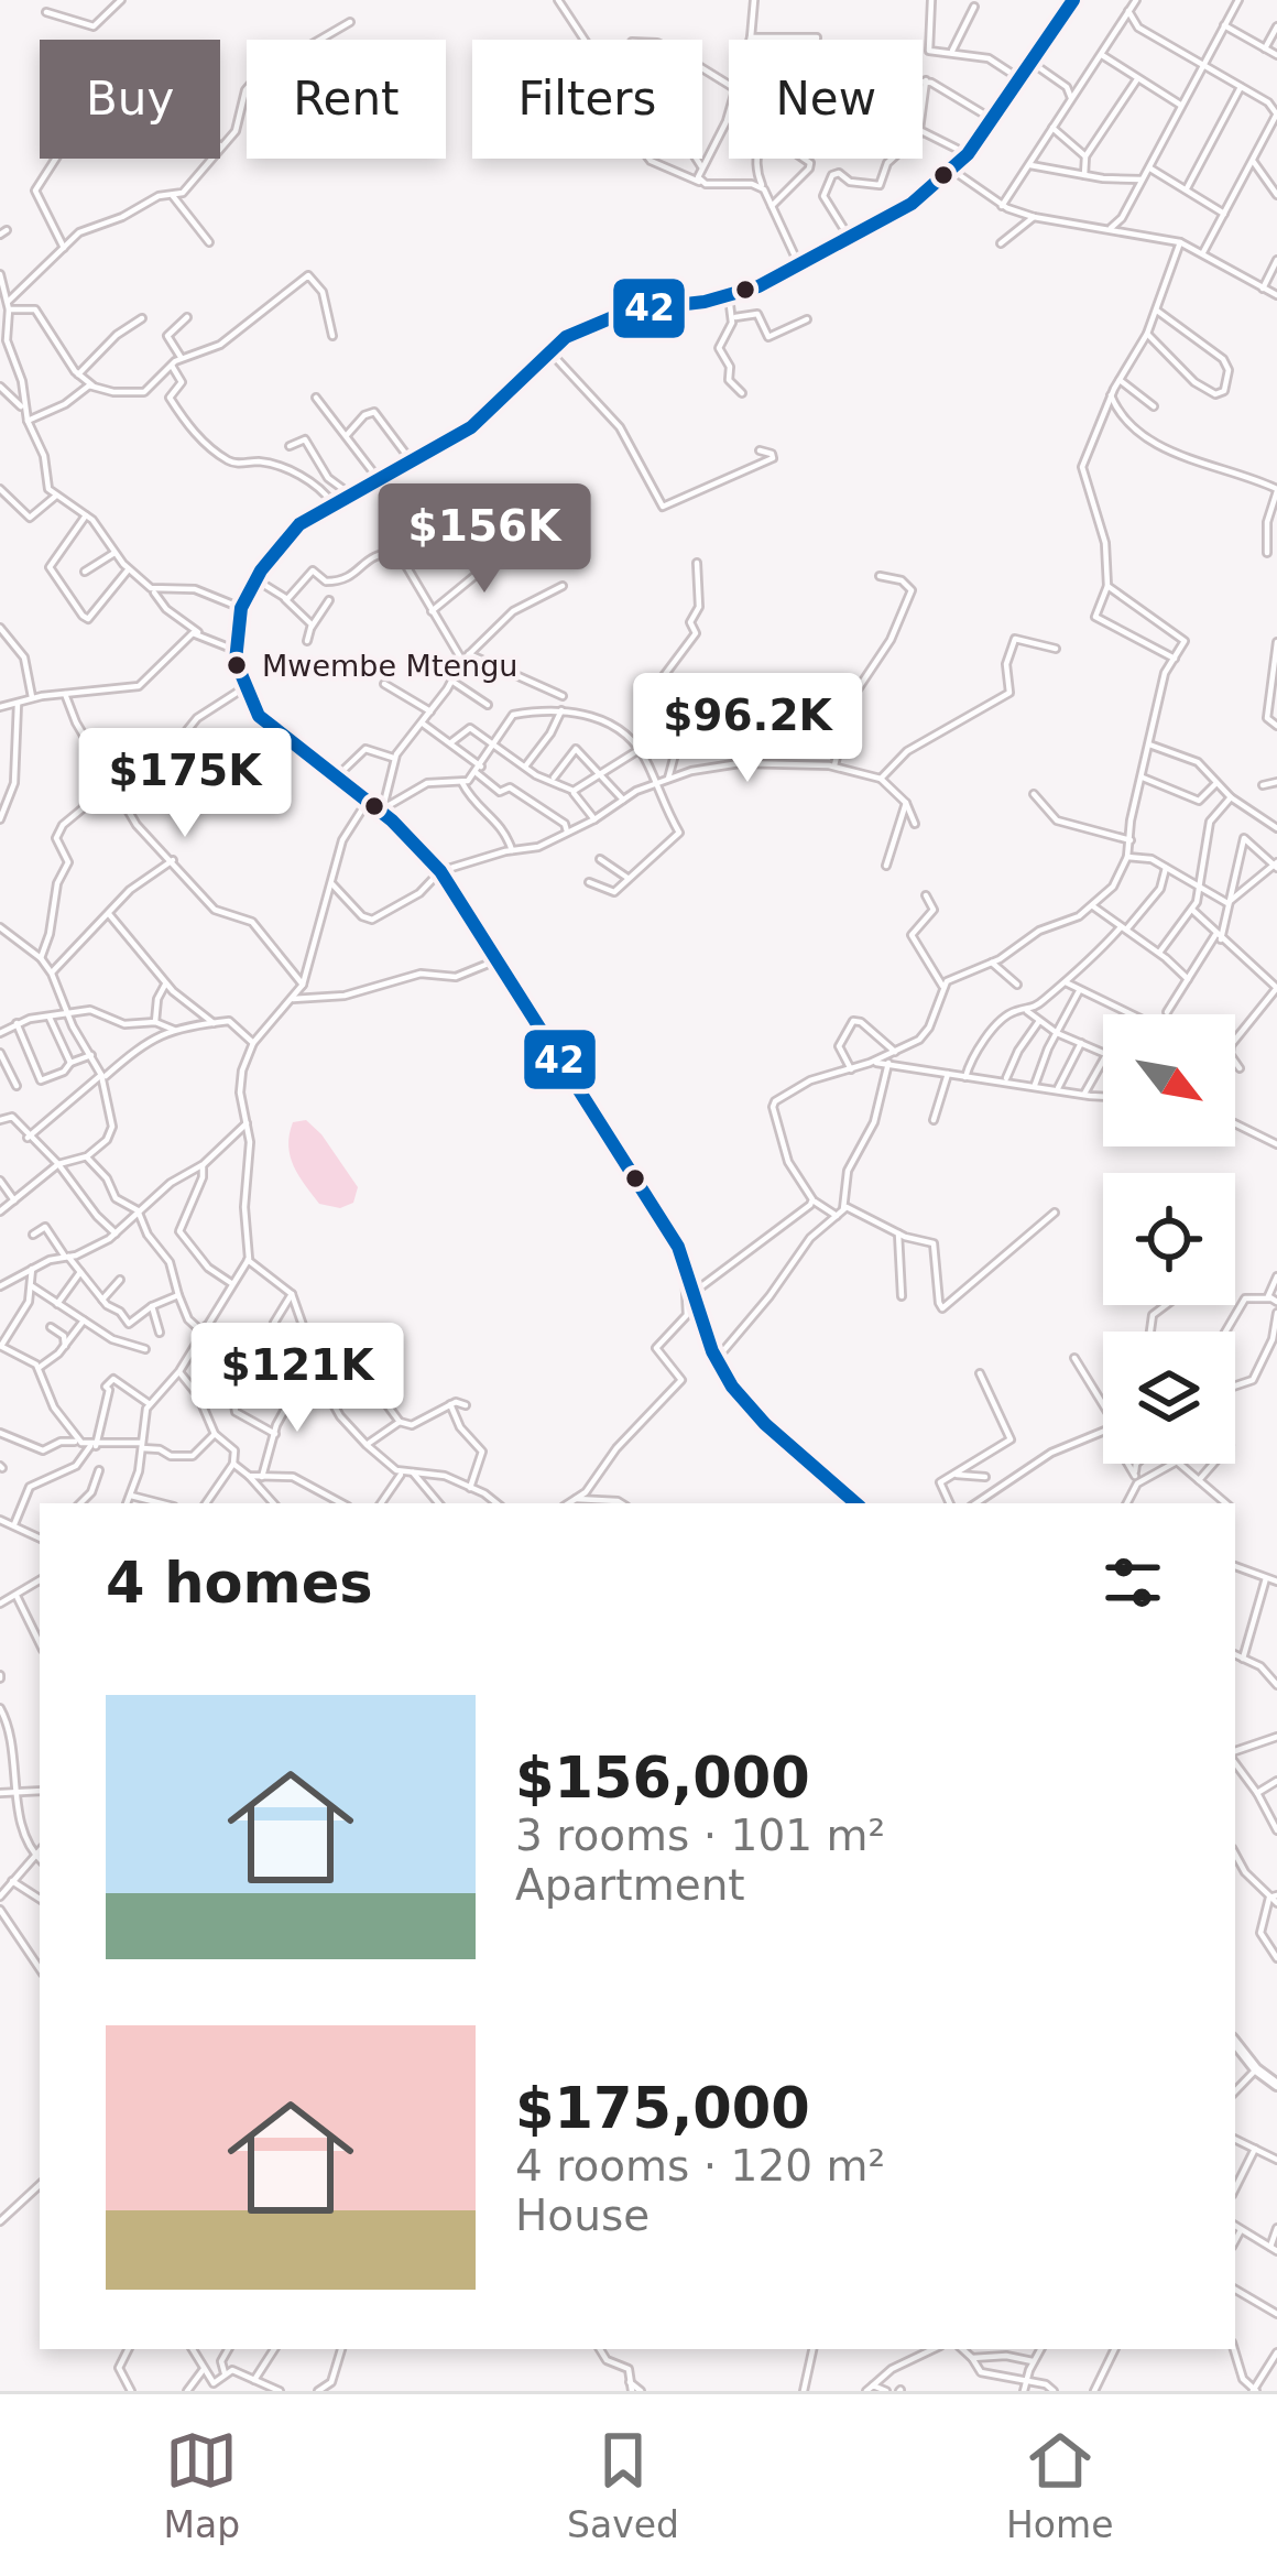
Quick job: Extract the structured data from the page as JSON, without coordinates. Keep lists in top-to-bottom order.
{
  "places": ["Mwembe Mtengu"],
  "lines": ["transit line 42"],
  "north": "bottom right",
  "page": {
    "chip": [
      "Buy",
      "Rent",
      "Filters",
      "New"
    ],
    "price": [
      "$156K",
      "$96.2K",
      "$175K",
      "$121K"
    ],
    "heading": "4 homes",
    "list": [
      {
        "name": "$156,000",
        "note": "3 rooms · 101 m² · Apartment"
      },
      {
        "name": "$175,000",
        "note": "4 rooms · 120 m² · House"
      }
    ],
    "tabs": ["Map", "Saved", "Home"]
  }
}
